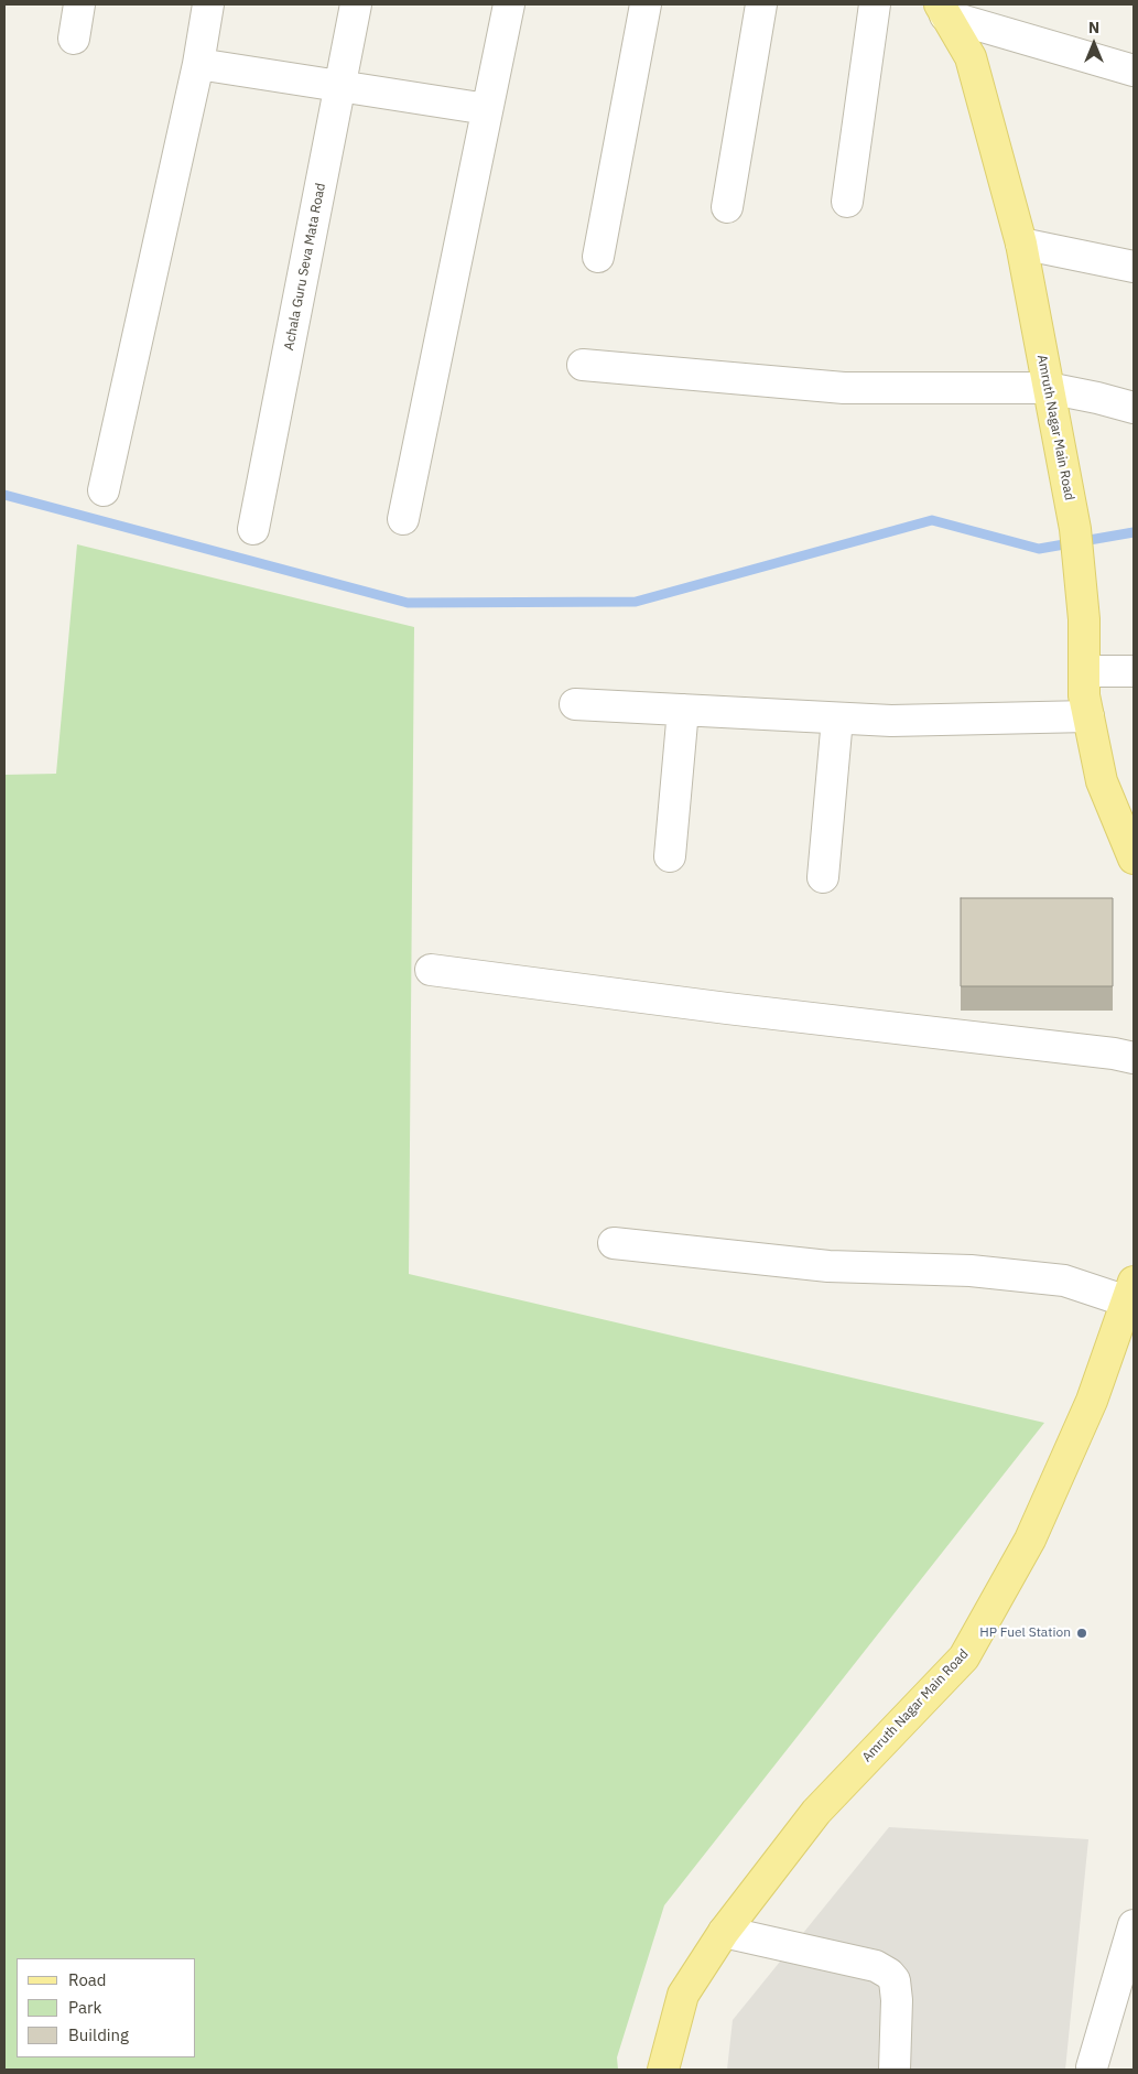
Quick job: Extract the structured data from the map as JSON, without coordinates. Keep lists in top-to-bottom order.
{
  "streets": {
    "main road": ["Amruth Nagar Main Road"],
    "street": ["Achala Guru Seva Mata Road"]
  },
  "places": ["HP Fuel Station"],
  "legend": ["Road", "Park", "Building"],
  "north": "top"
}
